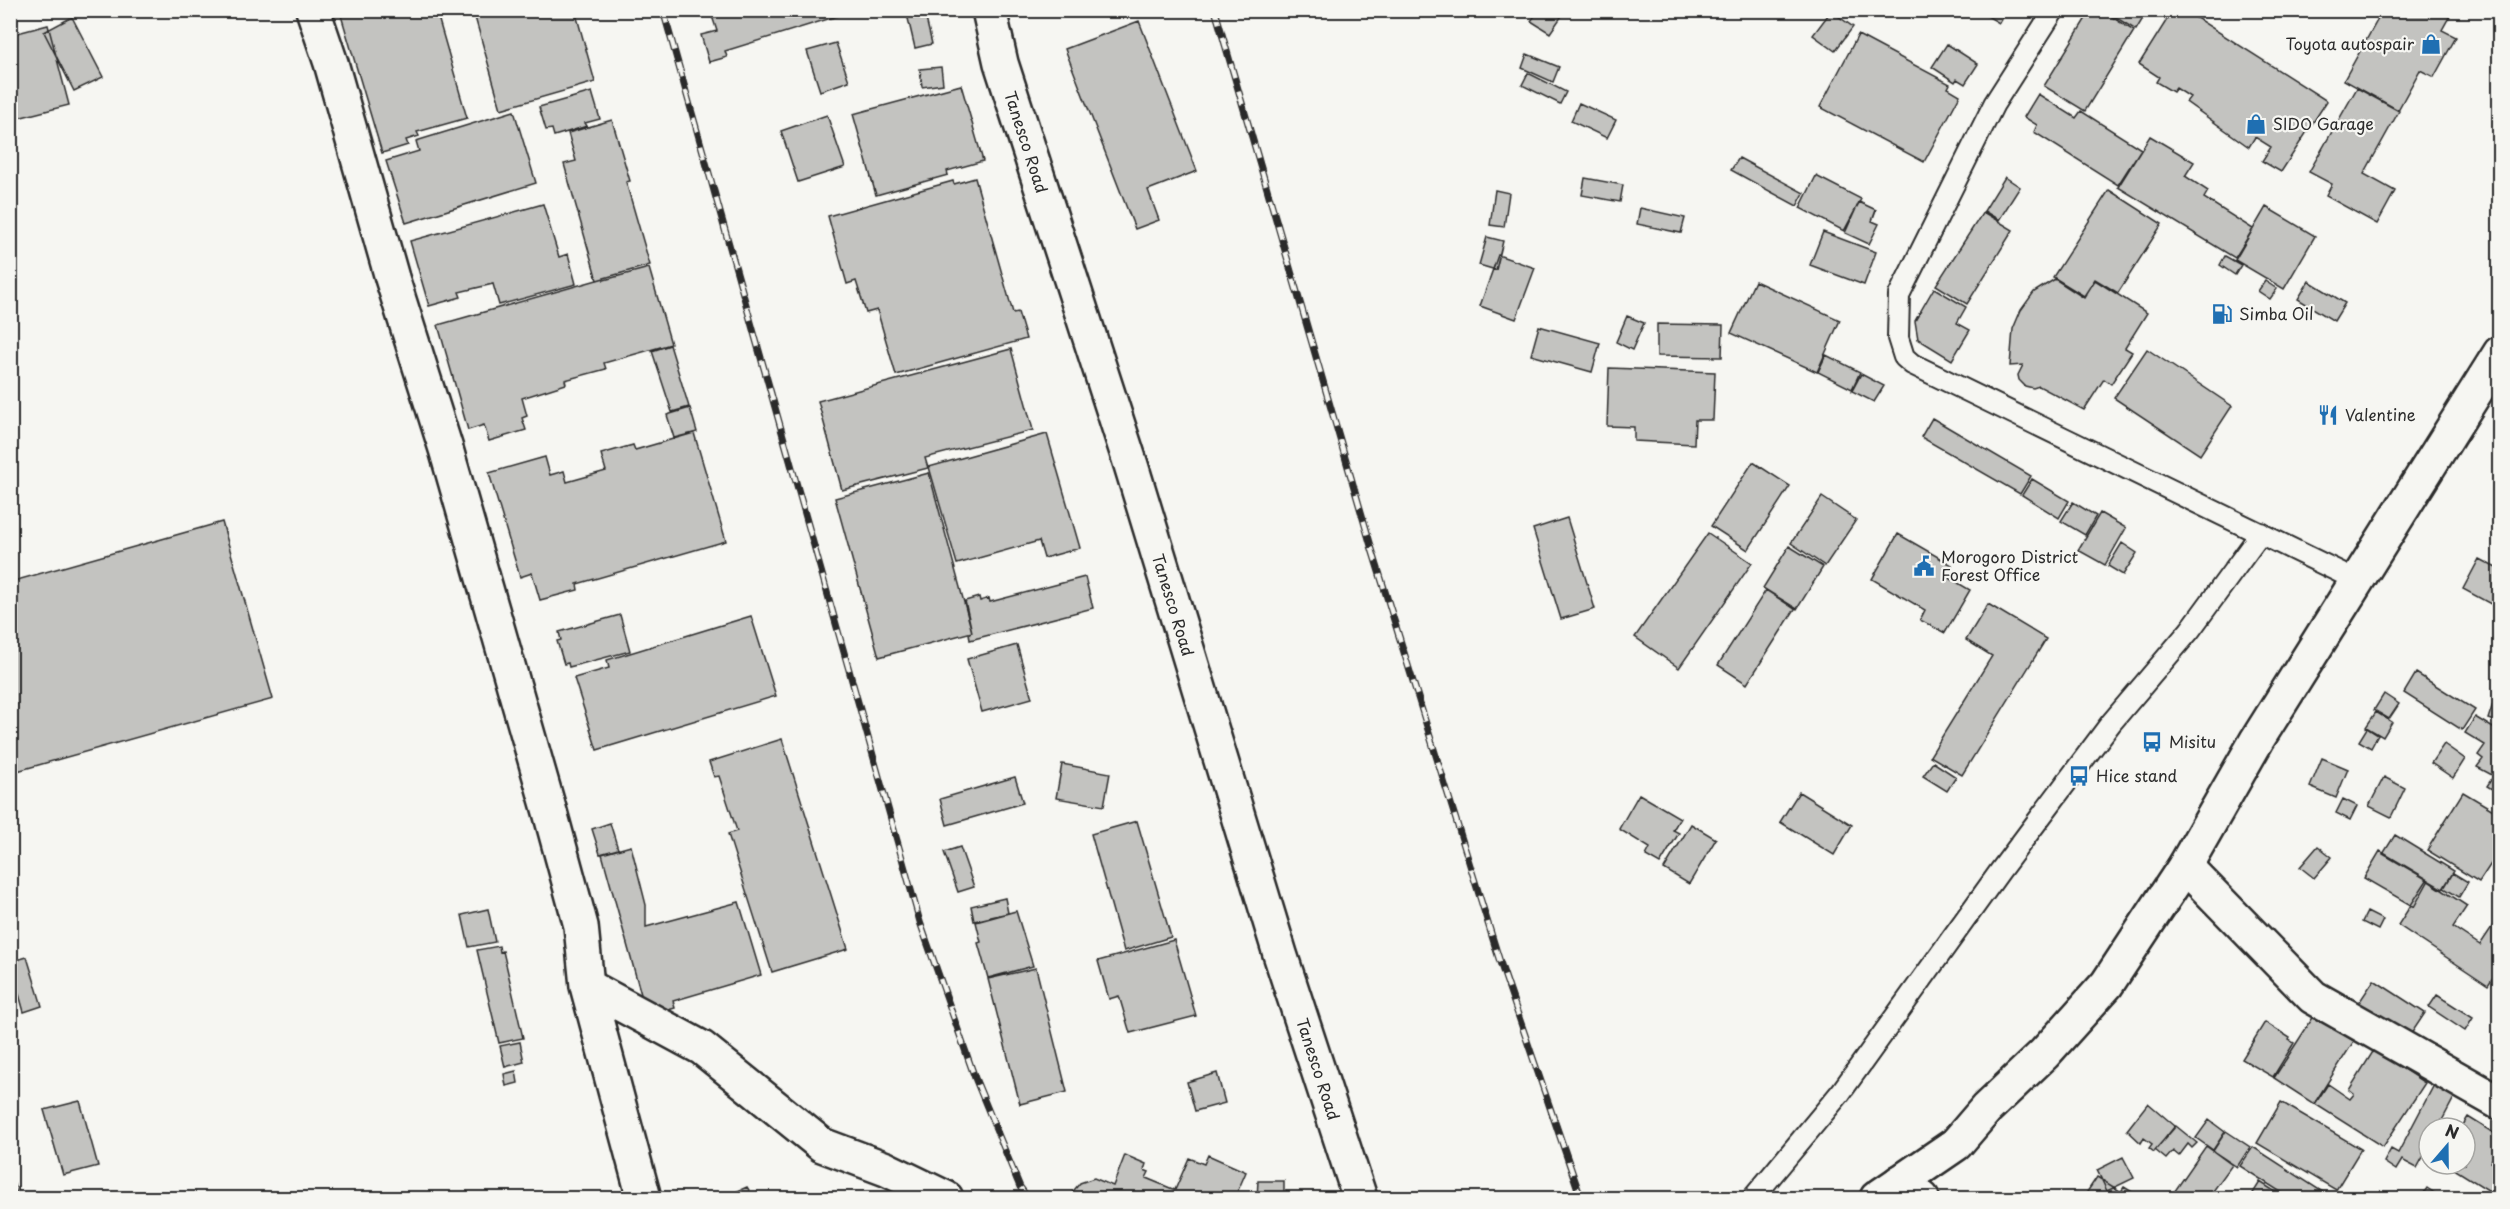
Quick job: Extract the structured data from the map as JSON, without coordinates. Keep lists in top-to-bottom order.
{
  "streets": {
    "street": ["Tanesco Road"]
  },
  "places": {
    "shop": ["Toyota autospair", "SIDO Garage"],
    "fuel station": ["Simba Oil"],
    "restaurant": ["Valentine"],
    "public building": ["Morogoro District Forest Office"],
    "bus stop": ["Misitu", "Hice stand"]
  },
  "north": "top"
}
